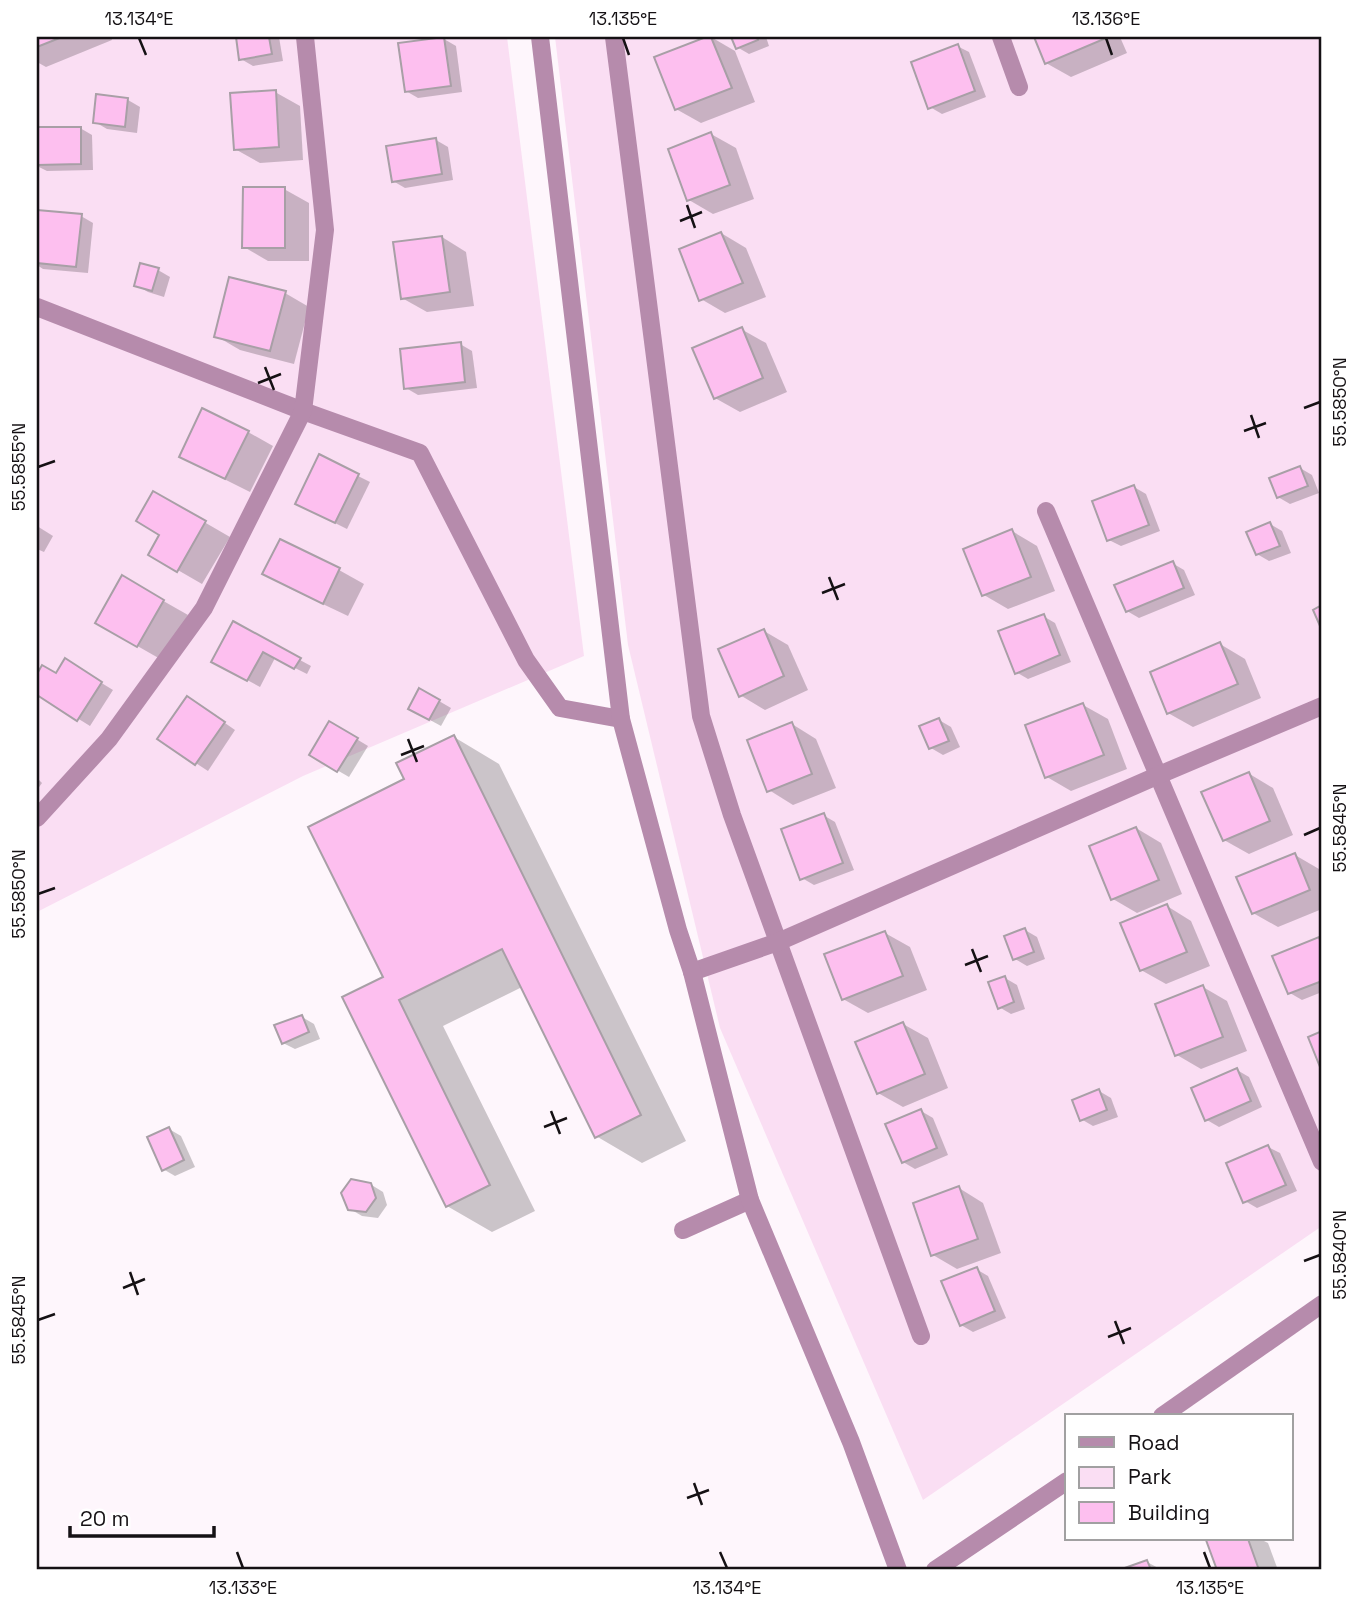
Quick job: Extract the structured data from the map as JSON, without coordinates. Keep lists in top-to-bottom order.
{
  "legend": ["Road", "Park", "Building"],
  "scale_bar": "20 m",
  "coordinates": [
    "13.134°E",
    "13.135°E",
    "13.136°E",
    "55.5850°N",
    "55.5855°N",
    "55.5845°N",
    "55.5840°N",
    "13.133°E"
  ]
}
